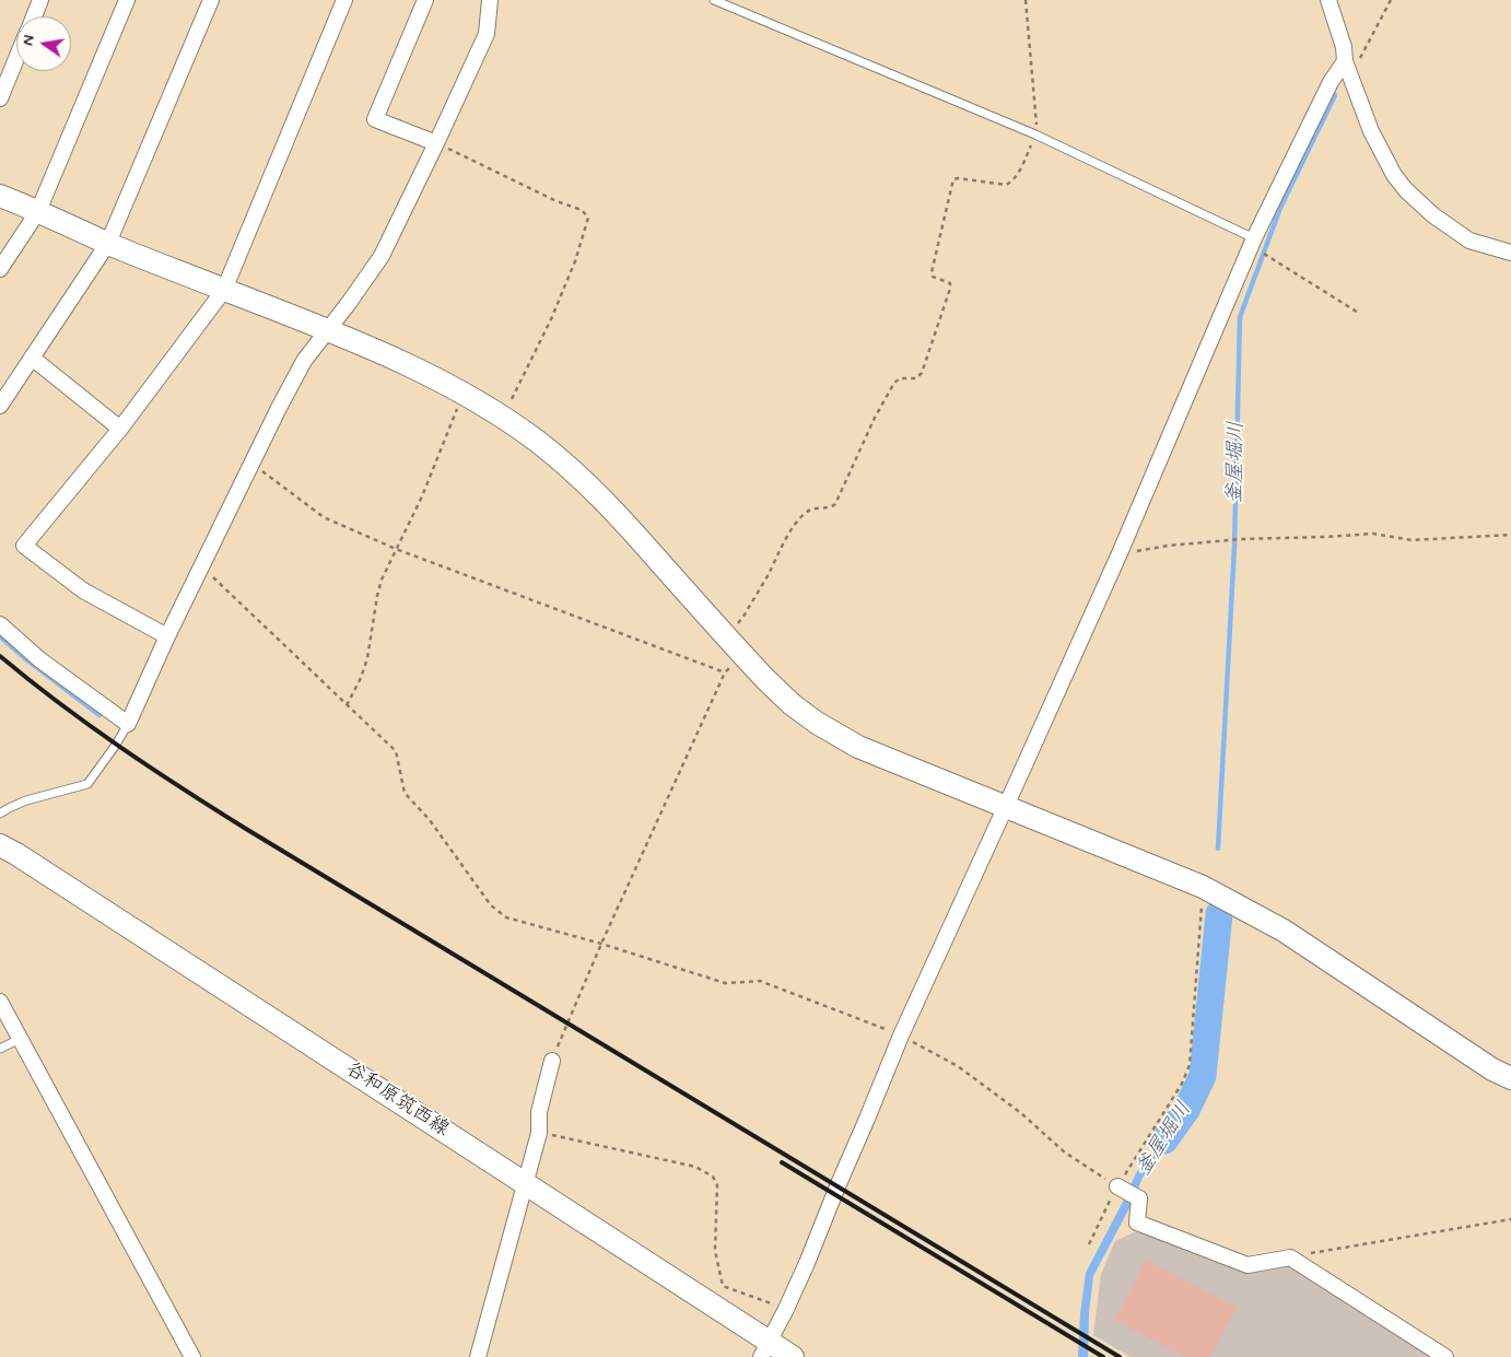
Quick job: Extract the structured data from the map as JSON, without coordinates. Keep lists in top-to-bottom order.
{
  "streets": {
    "street": ["谷和原筑西線"]
  },
  "water": ["釜屋堀川"],
  "north": "left"
}
